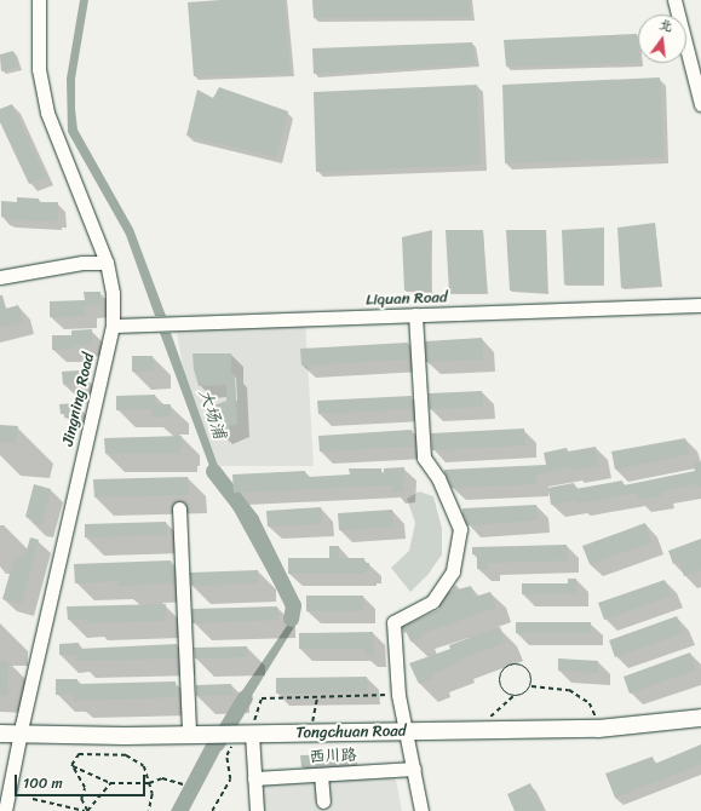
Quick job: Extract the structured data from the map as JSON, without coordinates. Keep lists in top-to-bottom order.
{
  "streets": {
    "main road": ["Tongchuan Road"],
    "street": ["Liquan Road", "Jingning Road", "西川路"]
  },
  "crossings": [
    ["Liquan Road", "Jingning Road"],
    ["Jingning Road", "Tongchuan Road"]
  ],
  "water": ["大场浦"],
  "scale_bar": "100 m",
  "north": "top"
}
